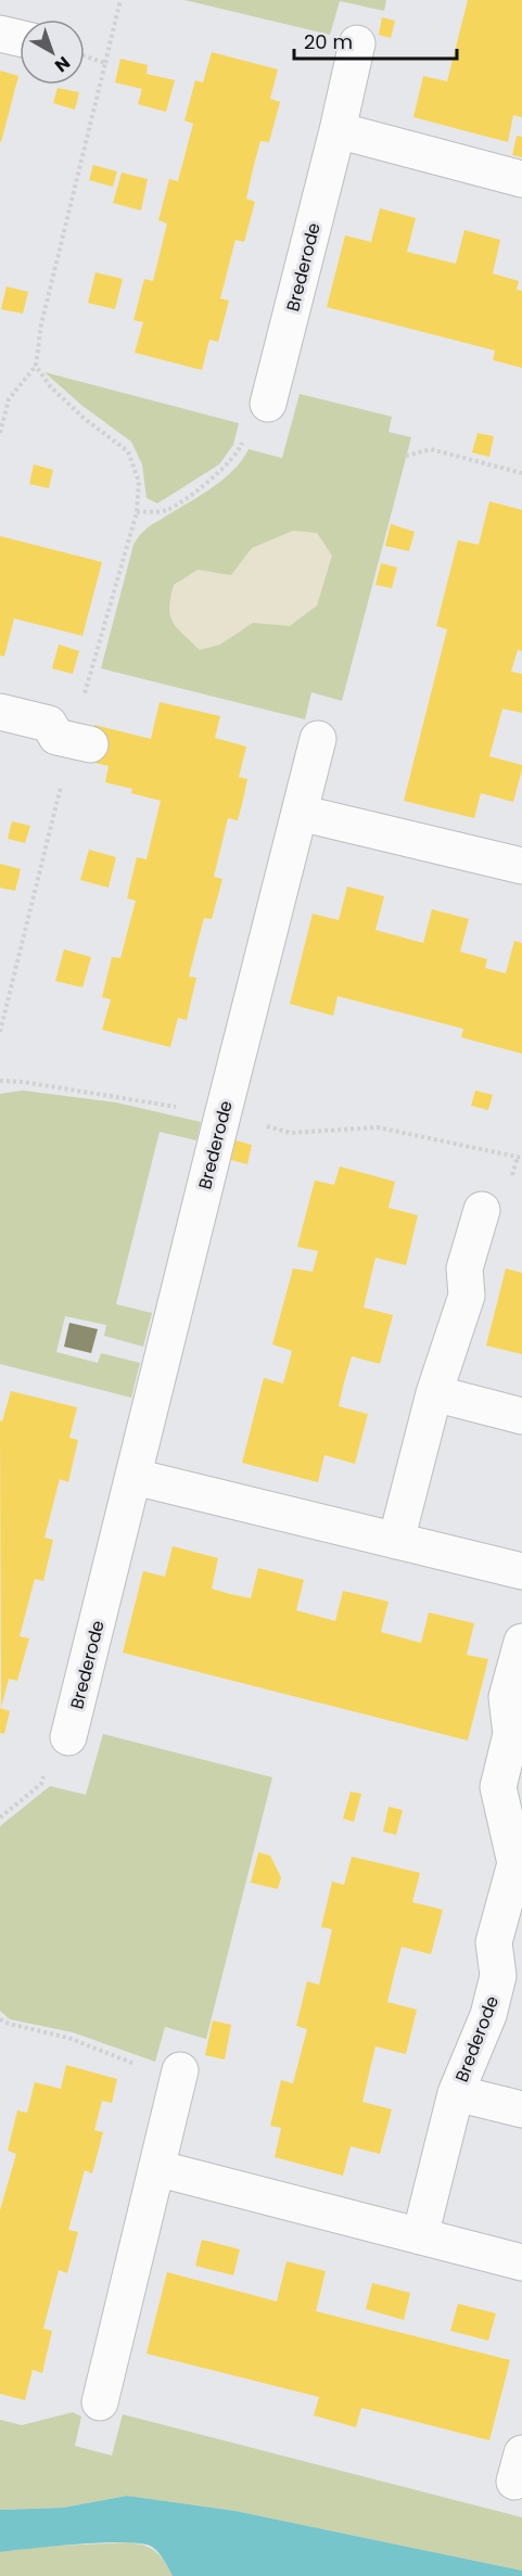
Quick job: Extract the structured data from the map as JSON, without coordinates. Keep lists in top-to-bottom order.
{
  "streets": {
    "street": ["Brederode"]
  },
  "scale_bar": "20 m",
  "north": "bottom right"
}
